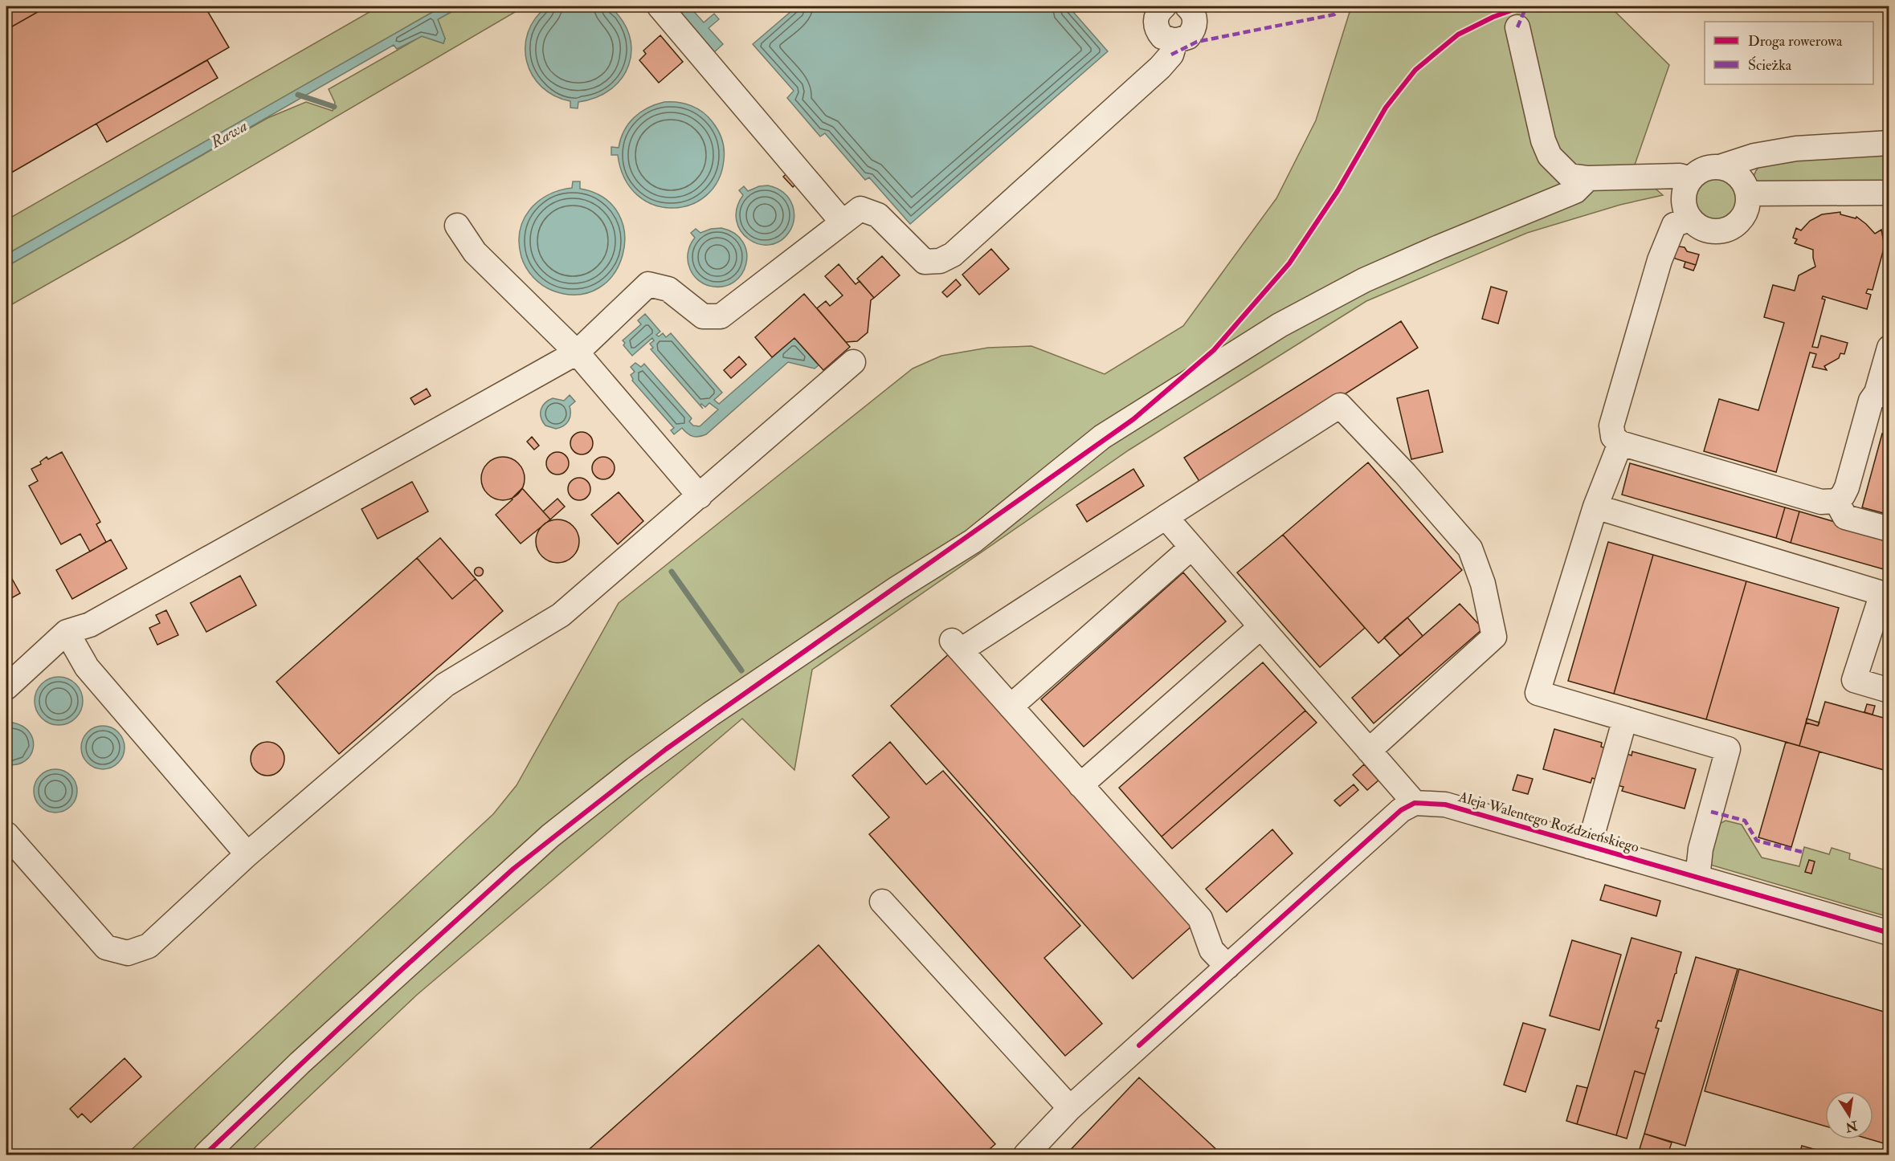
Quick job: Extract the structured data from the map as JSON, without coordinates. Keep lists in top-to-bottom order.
{
  "streets": {
    "street": ["Aleja Walentego Roździeńskiego"]
  },
  "water": ["Rawa"],
  "legend": ["Droga rowerowa", "Ścieżka"],
  "north": "bottom"
}
